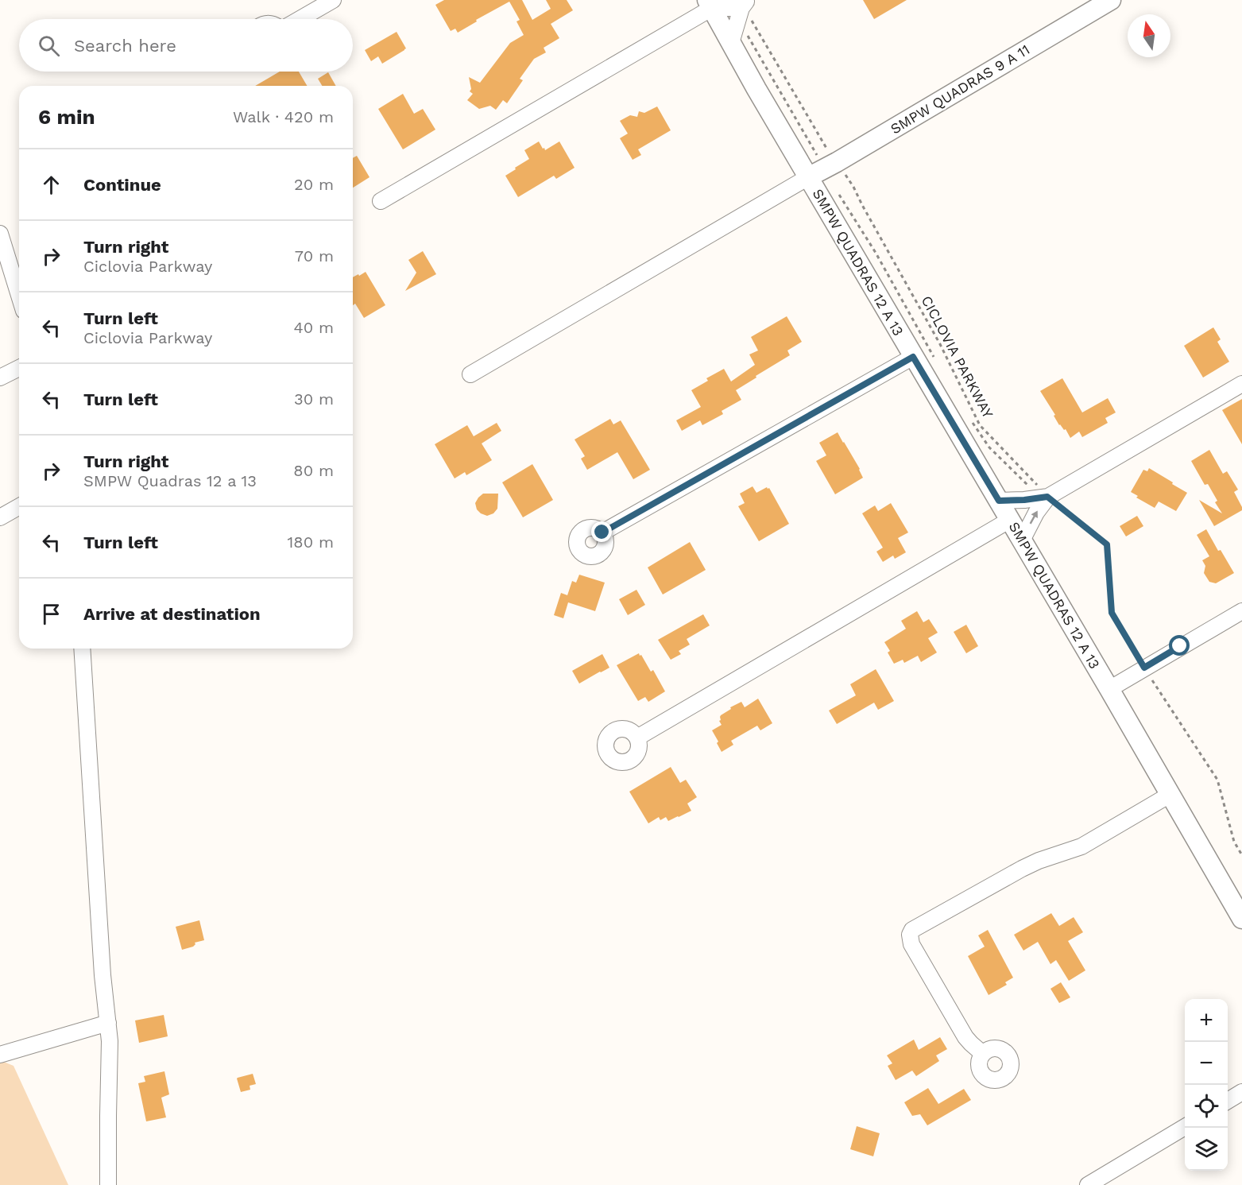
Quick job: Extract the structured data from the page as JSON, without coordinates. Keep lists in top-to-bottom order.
{
  "streets": {
    "street": ["SMPW QUADRAS 9 A 11", "SMPW QUADRAS 12 A 13"],
    "path": ["CICLOVIA PARKWAY"]
  },
  "crossings": [
    ["SMPW QUADRAS 9 A 11", "SMPW QUADRAS 12 A 13"],
    ["SMPW QUADRAS 9 A 11", "CICLOVIA PARKWAY"],
    ["SMPW QUADRAS 12 A 13", "CICLOVIA PARKWAY"]
  ],
  "north": "top",
  "page": {
    "search": "Search here",
    "heading": ["6 min", "Walk · 420 m"],
    "list": [
      ["Continue", "20 m"],
      ["Turn right", "Ciclovia Parkway", "70 m"],
      ["Turn left", "Ciclovia Parkway", "40 m"],
      ["Turn left", "30 m"],
      ["Turn right", "SMPW Quadras 12 a 13", "80 m"],
      ["Turn left", "180 m"],
      "Arrive at destination"
    ],
    "map_buttons": ["+", "−"]
  }
}
